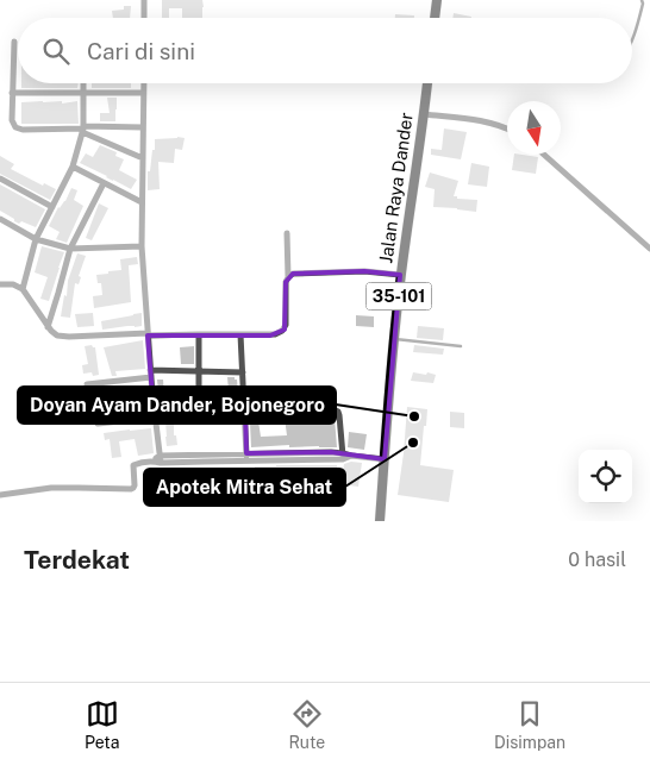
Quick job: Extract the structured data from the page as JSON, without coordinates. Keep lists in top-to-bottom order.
{
  "streets": {
    "main road": ["Jalan Raya Dander", "35-101"]
  },
  "places": ["Doyan Ayam Dander, Bojonegoro", "Apotek Mitra Sehat"],
  "north": "bottom",
  "page": {
    "search": "Cari di sini",
    "heading": ["Terdekat", "0 hasil"],
    "nav": ["Peta", "Rute", "Disimpan"]
  }
}
